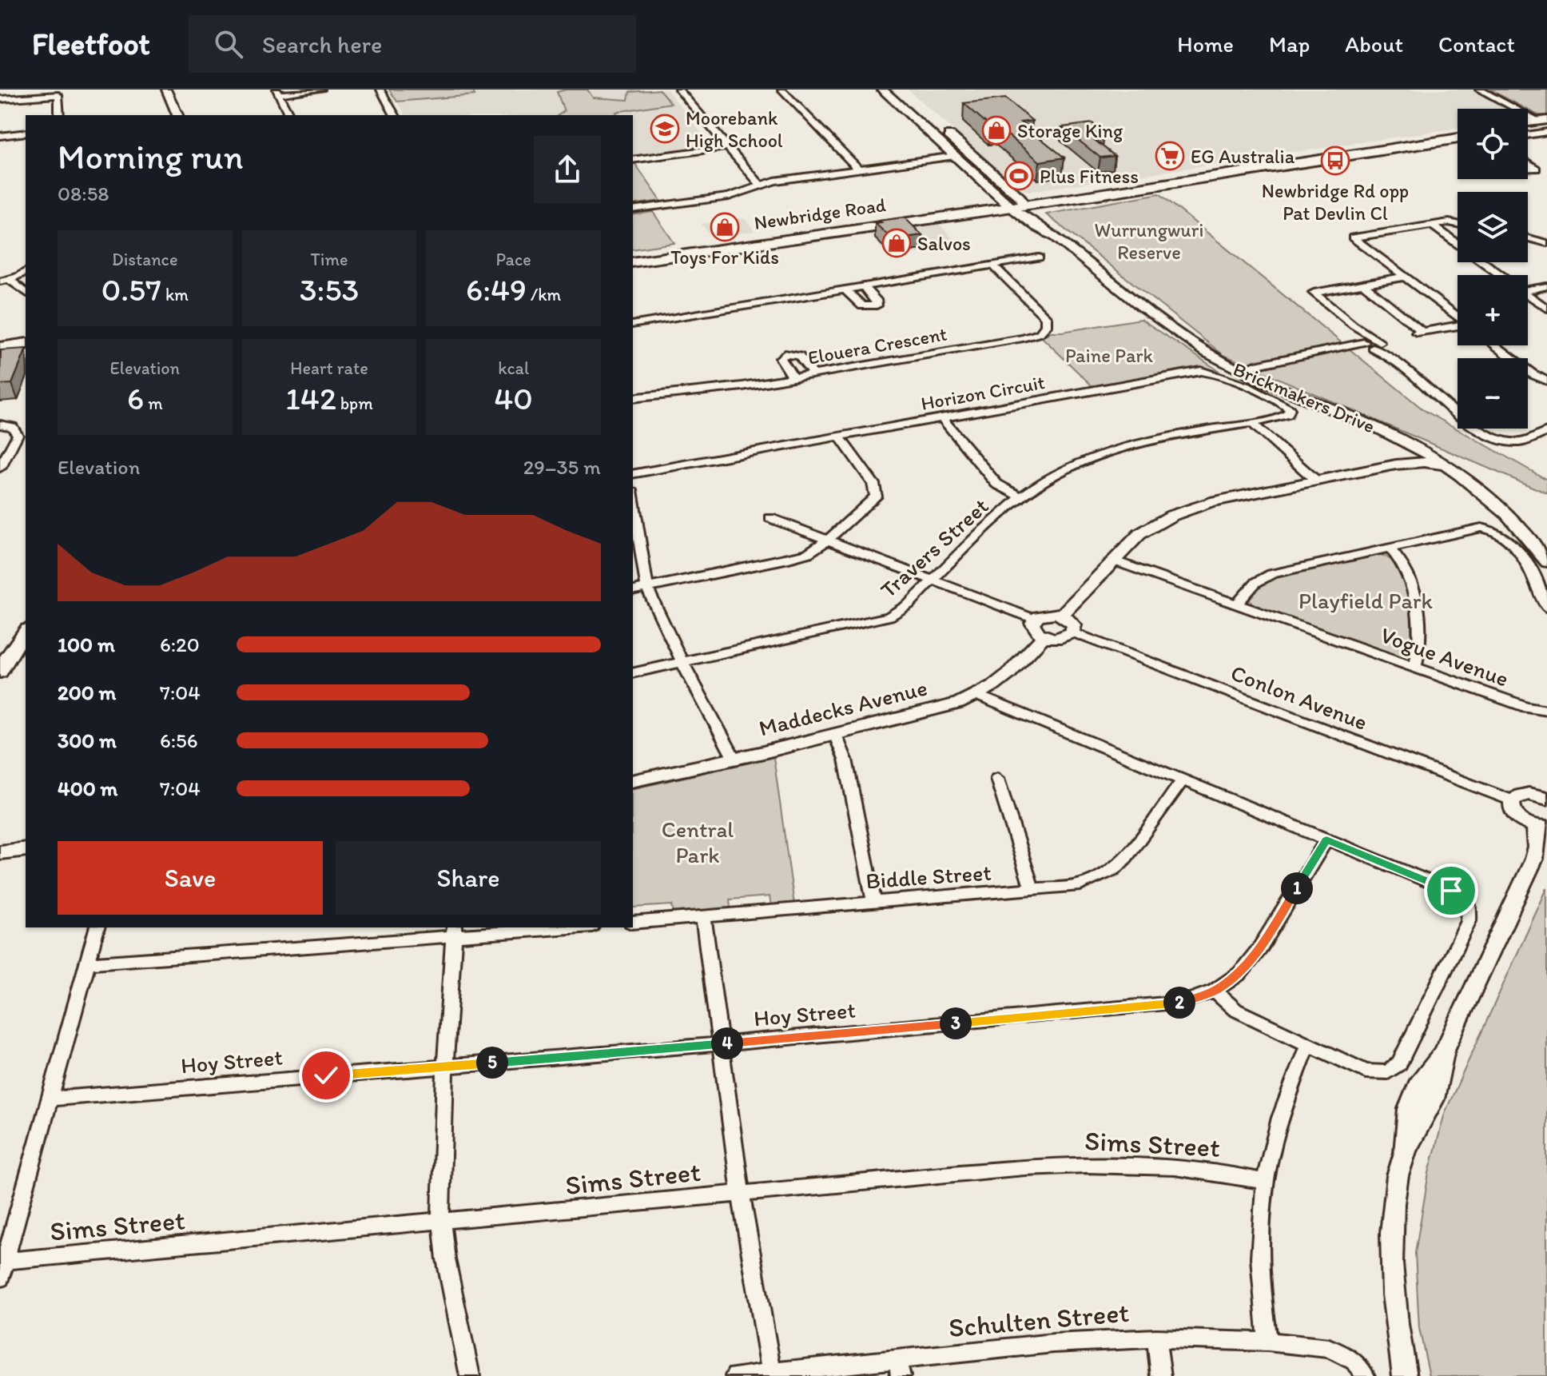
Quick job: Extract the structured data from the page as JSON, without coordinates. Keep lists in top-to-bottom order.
{
  "streets": {
    "highway": ["Newbridge Road"],
    "street": [
      "Elouera Crescent",
      "Horizon Circuit",
      "Brickmakers Drive",
      "Travers Street",
      "Vogue Avenue",
      "Conlon Avenue",
      "Maddecks Avenue",
      "Biddle Street",
      "Hoy Street",
      "Sims Street",
      "Schulten Street"
    ]
  },
  "crossings": [
    ["Newbridge Road", "Brickmakers Drive"],
    ["Horizon Circuit", "Travers Street"]
  ],
  "parks": [
    "Wurrungwuri Reserve",
    "Paine Park",
    "Playfield Park",
    "Central Park"
  ],
  "places": {
    "school or university": ["Moorebank High School"],
    "shop": ["Storage King", "Toys For Kids", "Salvos"],
    "supermarket": ["EG Australia"],
    "bus stop": ["Newbridge Rd opp Pat Devlin Cl"],
    "sports": ["Plus Fitness"]
  },
  "page": {
    "header": "Fleetfoot",
    "search": "Search here",
    "nav": [
      "Home",
      "Map",
      "About",
      "Contact"
    ],
    "map_buttons": ["+", "−"],
    "heading": ["Morning run", "08:58"],
    "stats": [
      ["Distance", "0.57 km"],
      ["Time", "3:53"],
      ["Pace", "6:49 /km"],
      ["Elevation", "6 m"],
      ["Heart rate", "142 bpm"],
      ["kcal", "40"]
    ],
    "chart": ["Elevation", "29–35 m"],
    "list": [
      {
        "name": "100 m",
        "note": "6:20"
      },
      {
        "name": "200 m",
        "note": "7:04"
      },
      {
        "name": "300 m",
        "note": "6:56"
      },
      {
        "name": "400 m",
        "note": "7:04"
      }
    ],
    "buttons": ["Save", "Share"],
    "pins": [
      "1",
      "2",
      "3",
      "4",
      "5"
    ]
  }
}
